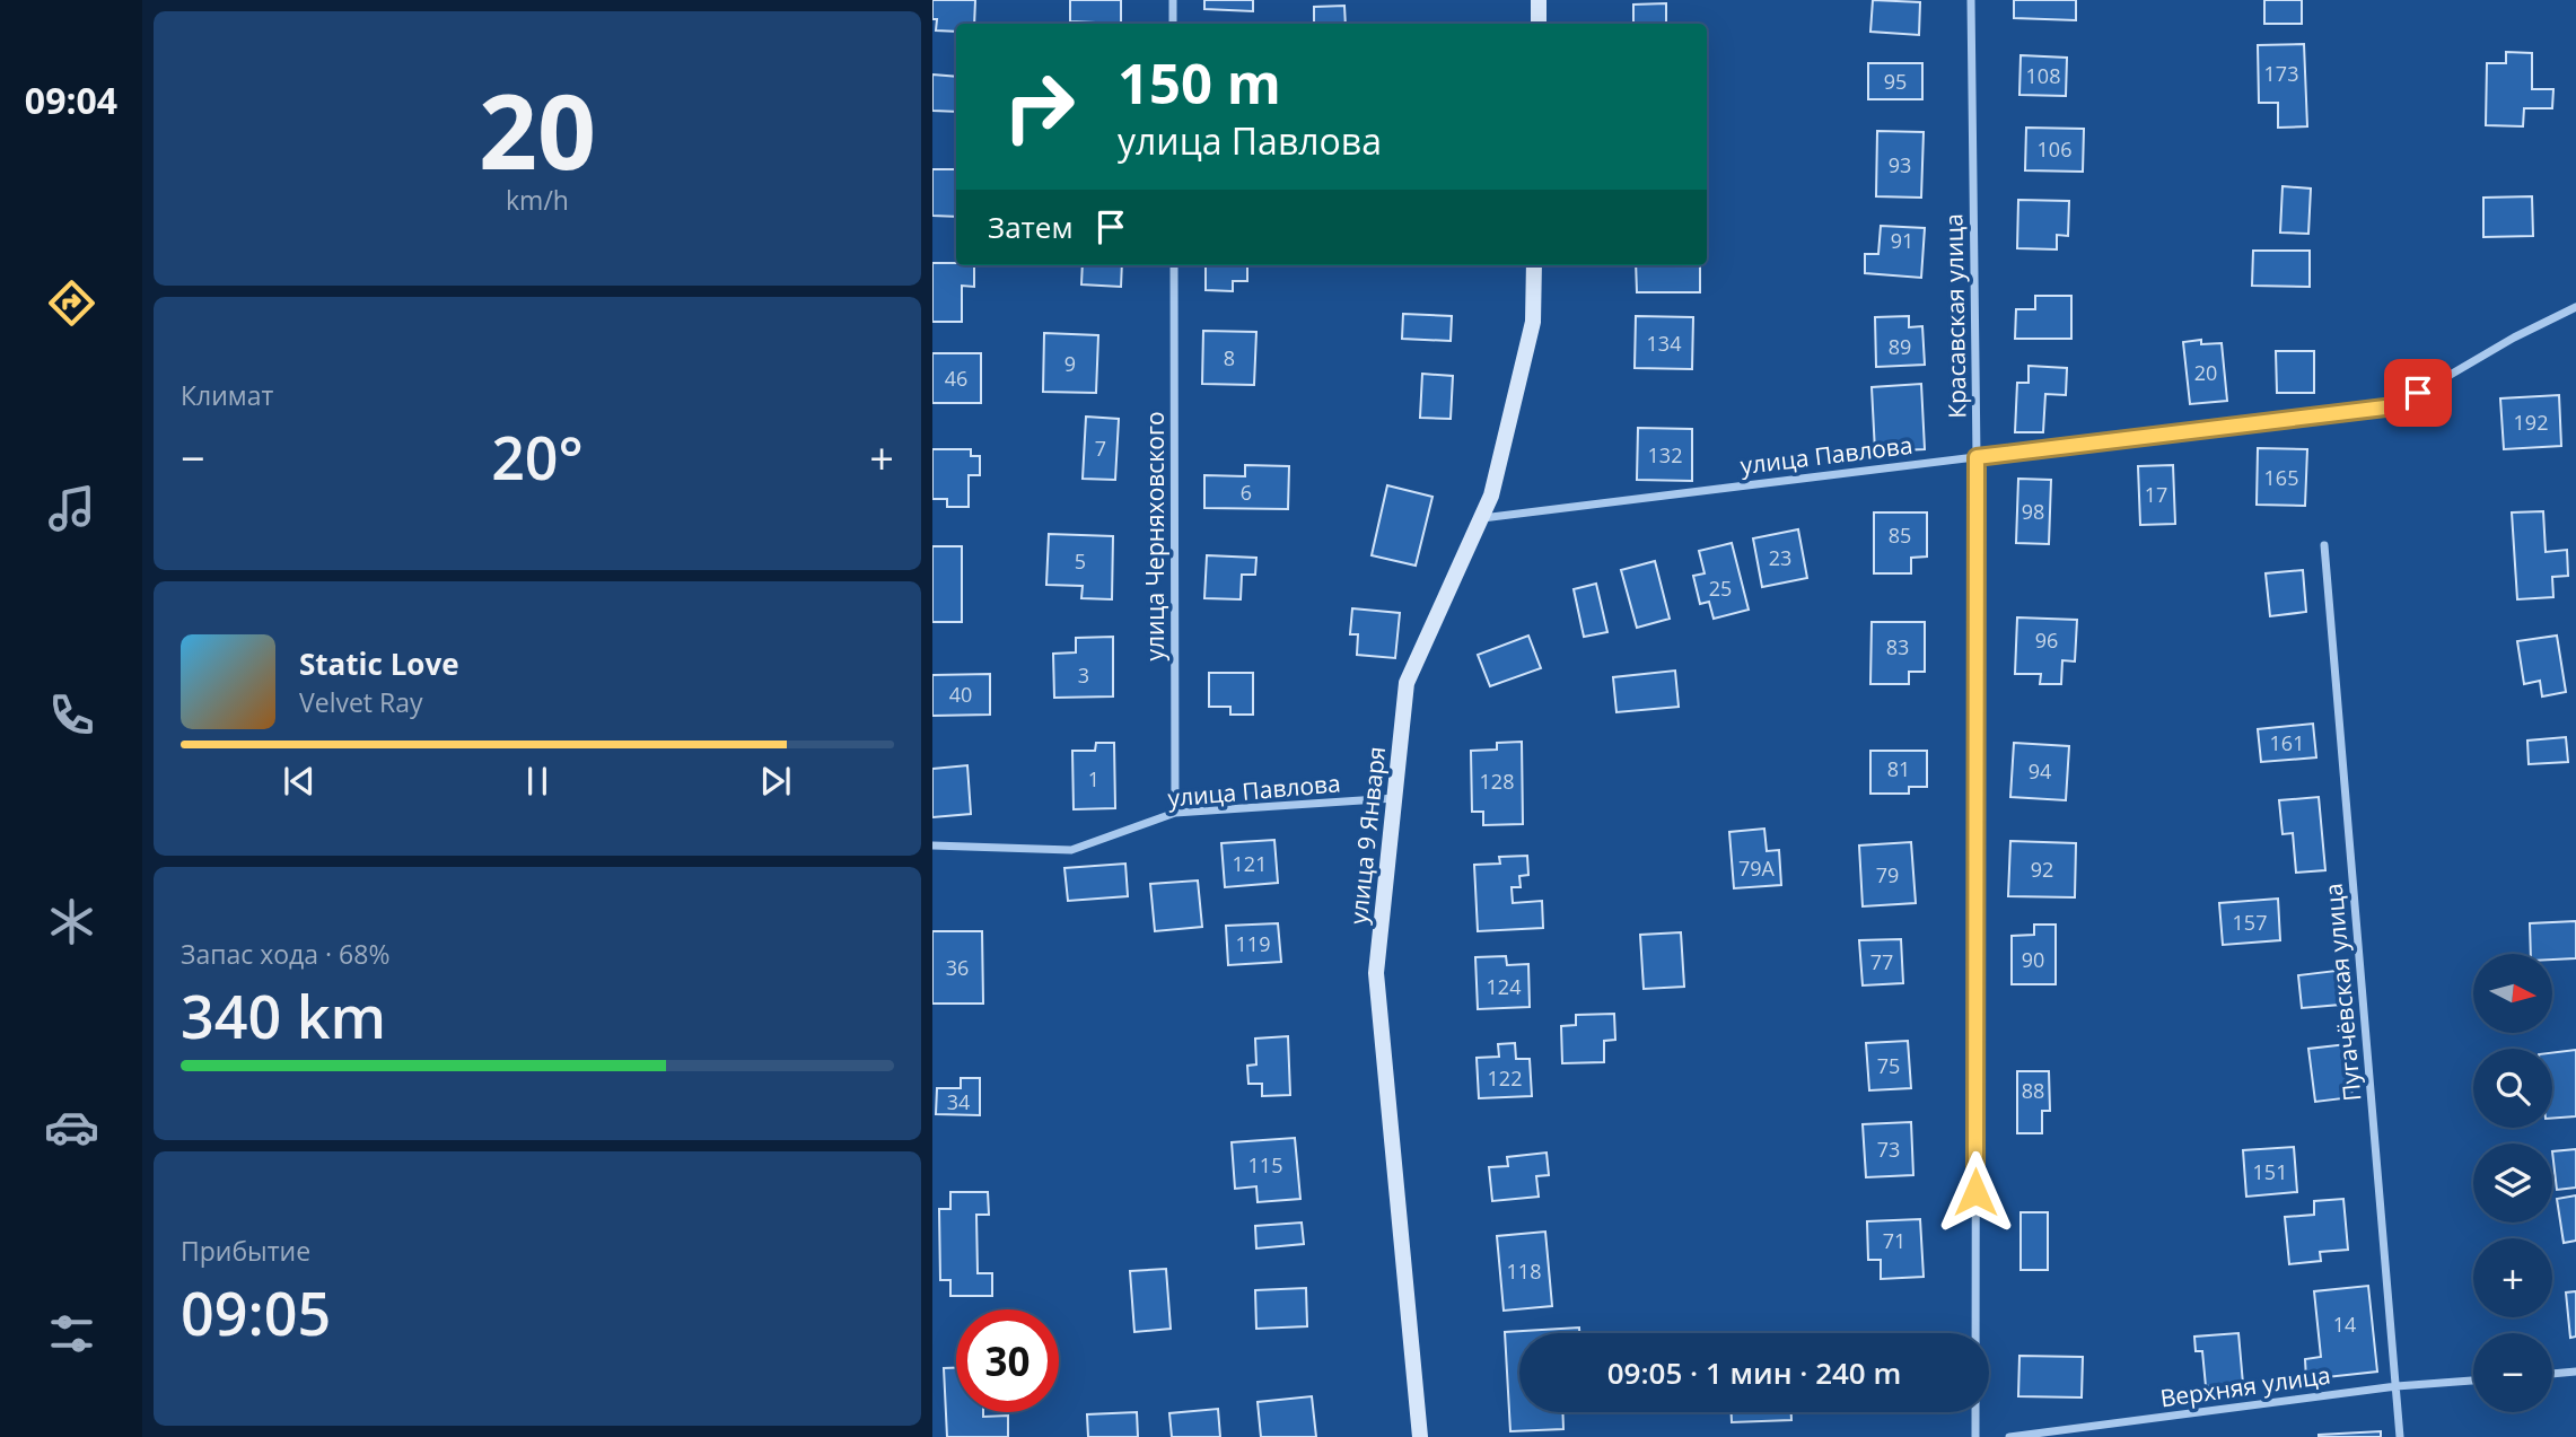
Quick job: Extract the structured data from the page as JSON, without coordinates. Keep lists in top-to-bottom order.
{
  "streets": {
    "main road": ["улица 9 Января"],
    "street": [
      "Красавская улица",
      "улица Павлова",
      "улица Черняховского",
      "Пугачёвская улица",
      "Верхняя улица"
    ]
  },
  "crossings": [
    ["Красавская улица", "улица Павлова"],
    ["улица Павлова", "улица Черняховского"],
    ["улица Павлова", "улица 9 Января"],
    ["Пугачёвская улица", "Верхняя улица"]
  ],
  "house_numbers": [
    "173",
    "108",
    "95",
    "106",
    "93",
    "91",
    "134",
    "89",
    "8",
    "9",
    "20",
    "46",
    "192",
    "7",
    "132",
    "165",
    "6",
    "17",
    "98",
    "85",
    "23",
    "5",
    "25",
    "96",
    "83",
    "3",
    "40",
    "161",
    "81",
    "94",
    "1",
    "128",
    "121",
    "79А",
    "92",
    "79",
    "157",
    "119",
    "90",
    "77",
    "36",
    "124",
    "75",
    "122",
    "88",
    "34",
    "73",
    "115",
    "151",
    "71",
    "118",
    "14"
  ],
  "north": "right",
  "page": {
    "tabs": "09:04",
    "tile": [
      ["20", "km/h"],
      "Климат",
      ["Запас хода · 68%", "340 km"],
      ["Прибытие", "09:05"]
    ],
    "turn": ["150 m", "улица Павлова"],
    "then": "Затем",
    "heat": ["−", "20°", "+"],
    "song": ["Static Love", "Velvet Ray"],
    "map_buttons": ["+", "−"],
    "limit": "30",
    "trip": "09:05 · 1 мин · 240 m"
  }
}
